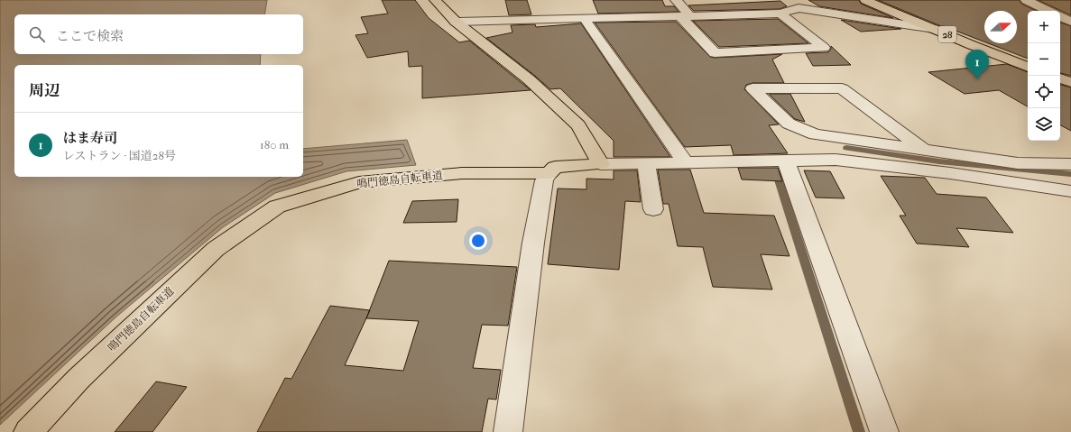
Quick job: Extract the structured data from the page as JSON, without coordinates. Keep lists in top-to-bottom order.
{
  "streets": {
    "main road": ["28", "鳴門徳島自転車道"]
  },
  "north": "right",
  "page": {
    "map_buttons": ["+", "−"],
    "search": "ここで検索",
    "pins": "1",
    "heading": "周辺",
    "list": [
      {
        "mark": "1",
        "name": "はま寿司",
        "note": "レストラン · 国道28号",
        "value": "180 m"
      }
    ]
  }
}
